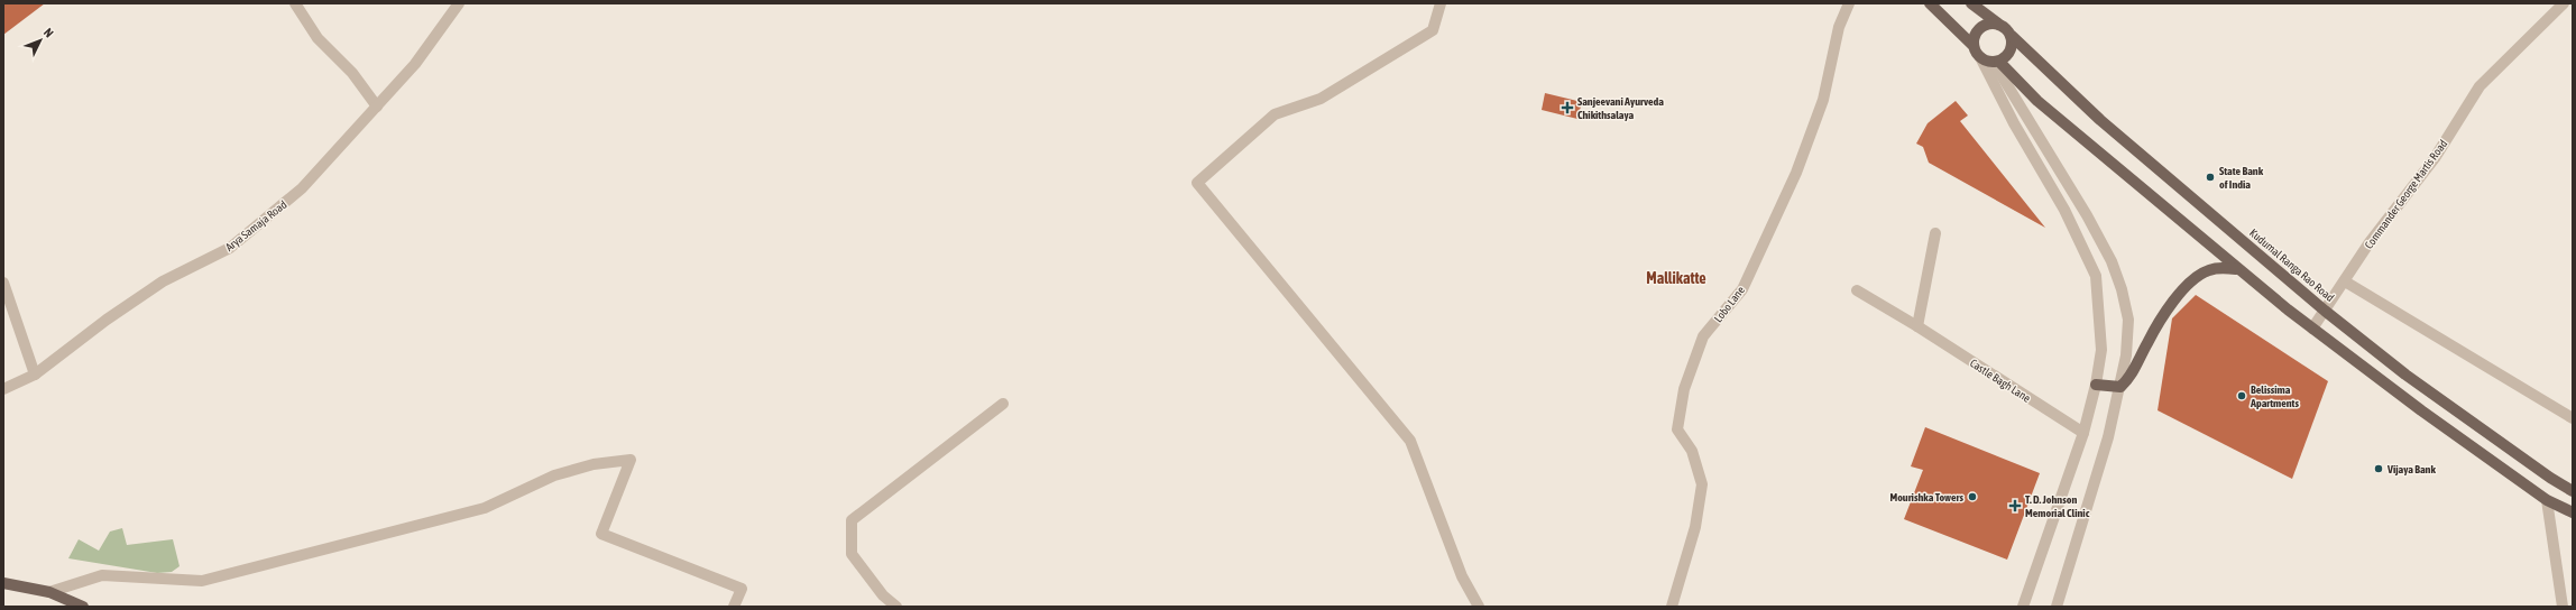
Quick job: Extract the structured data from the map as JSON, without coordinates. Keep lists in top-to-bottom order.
{
  "streets": {
    "main road": ["Kudumal Ranga Rao Road"],
    "street": [
      "Commander George Martis Road",
      "Arya Samaja Road",
      "Lobo Lane",
      "Castle Bagh Lane"
    ]
  },
  "crossings": [
    ["Commander George Martis Road", "Kudumal Ranga Rao Road"]
  ],
  "districts": ["Mallikatte"],
  "places": {
    "health": ["Sanjeevani Ayurveda Chikithsalaya", "T. D. Johnson Memorial Clinic"],
    "other": [
      "State Bank of India",
      "Belissima Apartments",
      "Vijaya Bank",
      "Mourishka Towers"
    ]
  },
  "north": "top right"
}
